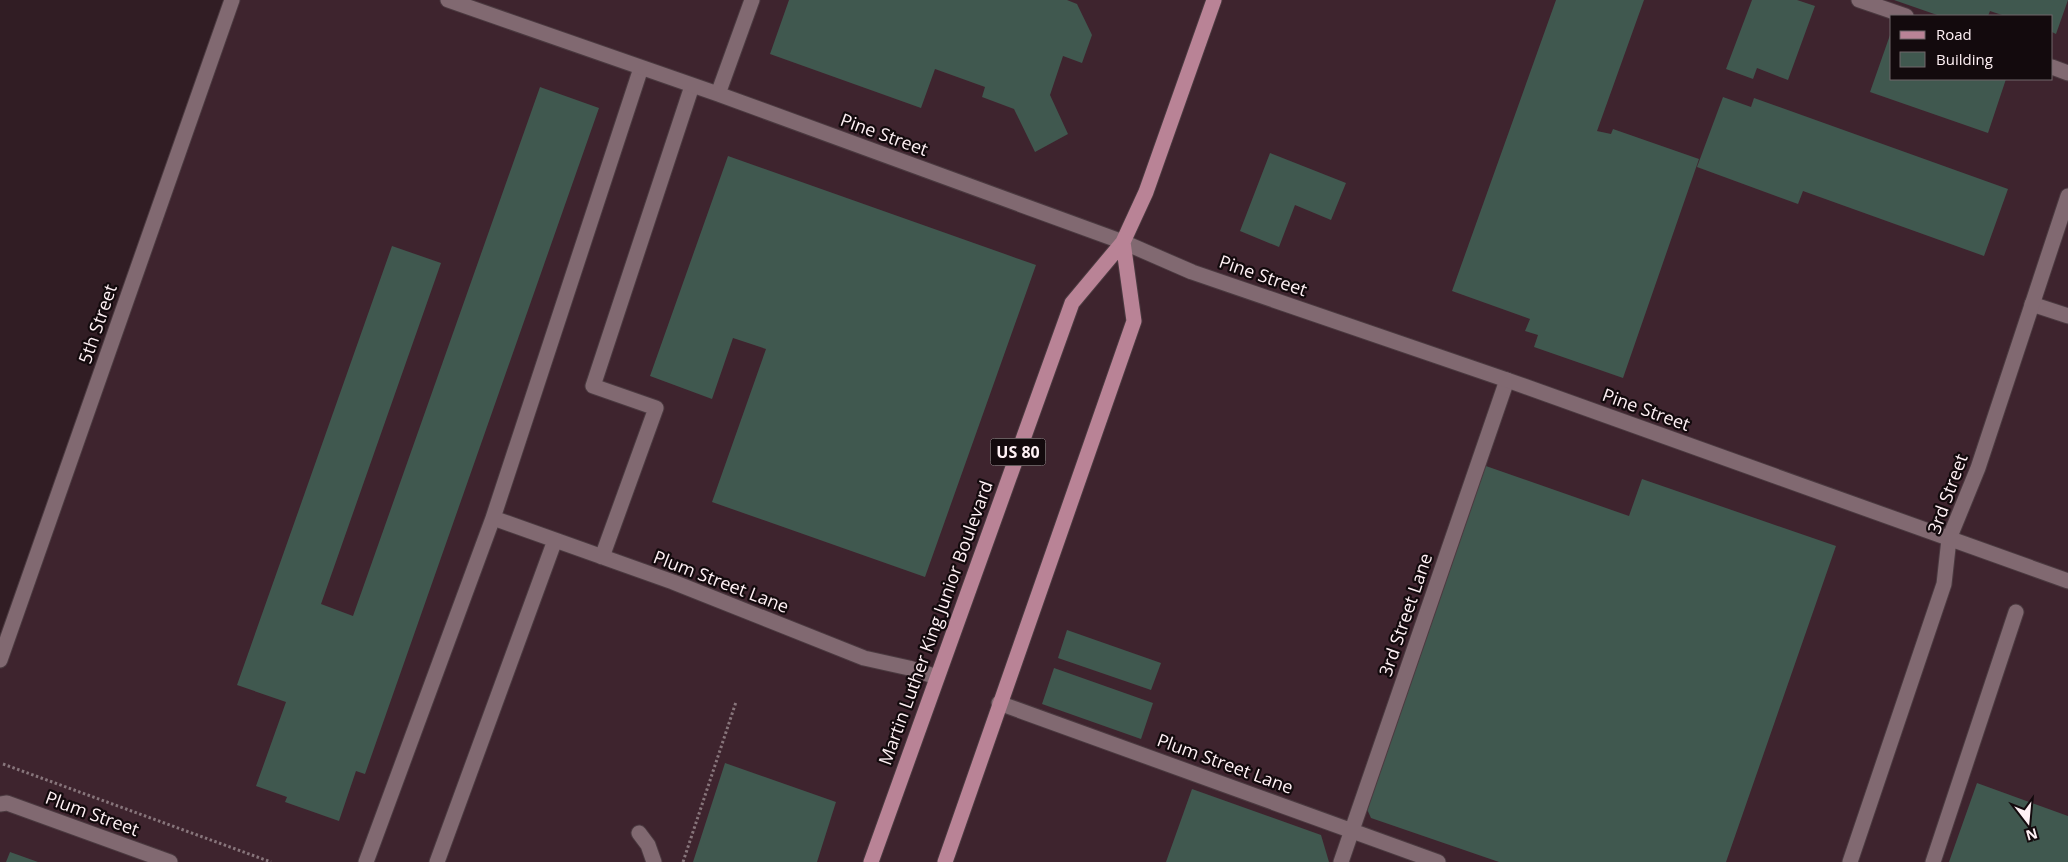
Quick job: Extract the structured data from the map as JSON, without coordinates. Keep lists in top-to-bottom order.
{
  "streets": {
    "main road": ["US 80", "Martin Luther King Junior Boulevard"],
    "street": [
      "Pine Street",
      "5th Street",
      "3rd Street",
      "Plum Street Lane",
      "3rd Street Lane",
      "Plum Street"
    ]
  },
  "crossings": [
    ["Pine Street", "3rd Street"],
    ["Pine Street", "3rd Street Lane"],
    ["Pine Street", "Martin Luther King Junior Boulevard"],
    ["Plum Street Lane", "3rd Street Lane"],
    ["Plum Street Lane", "Martin Luther King Junior Boulevard"]
  ],
  "legend": ["Road", "Building"],
  "north": "bottom"
}
